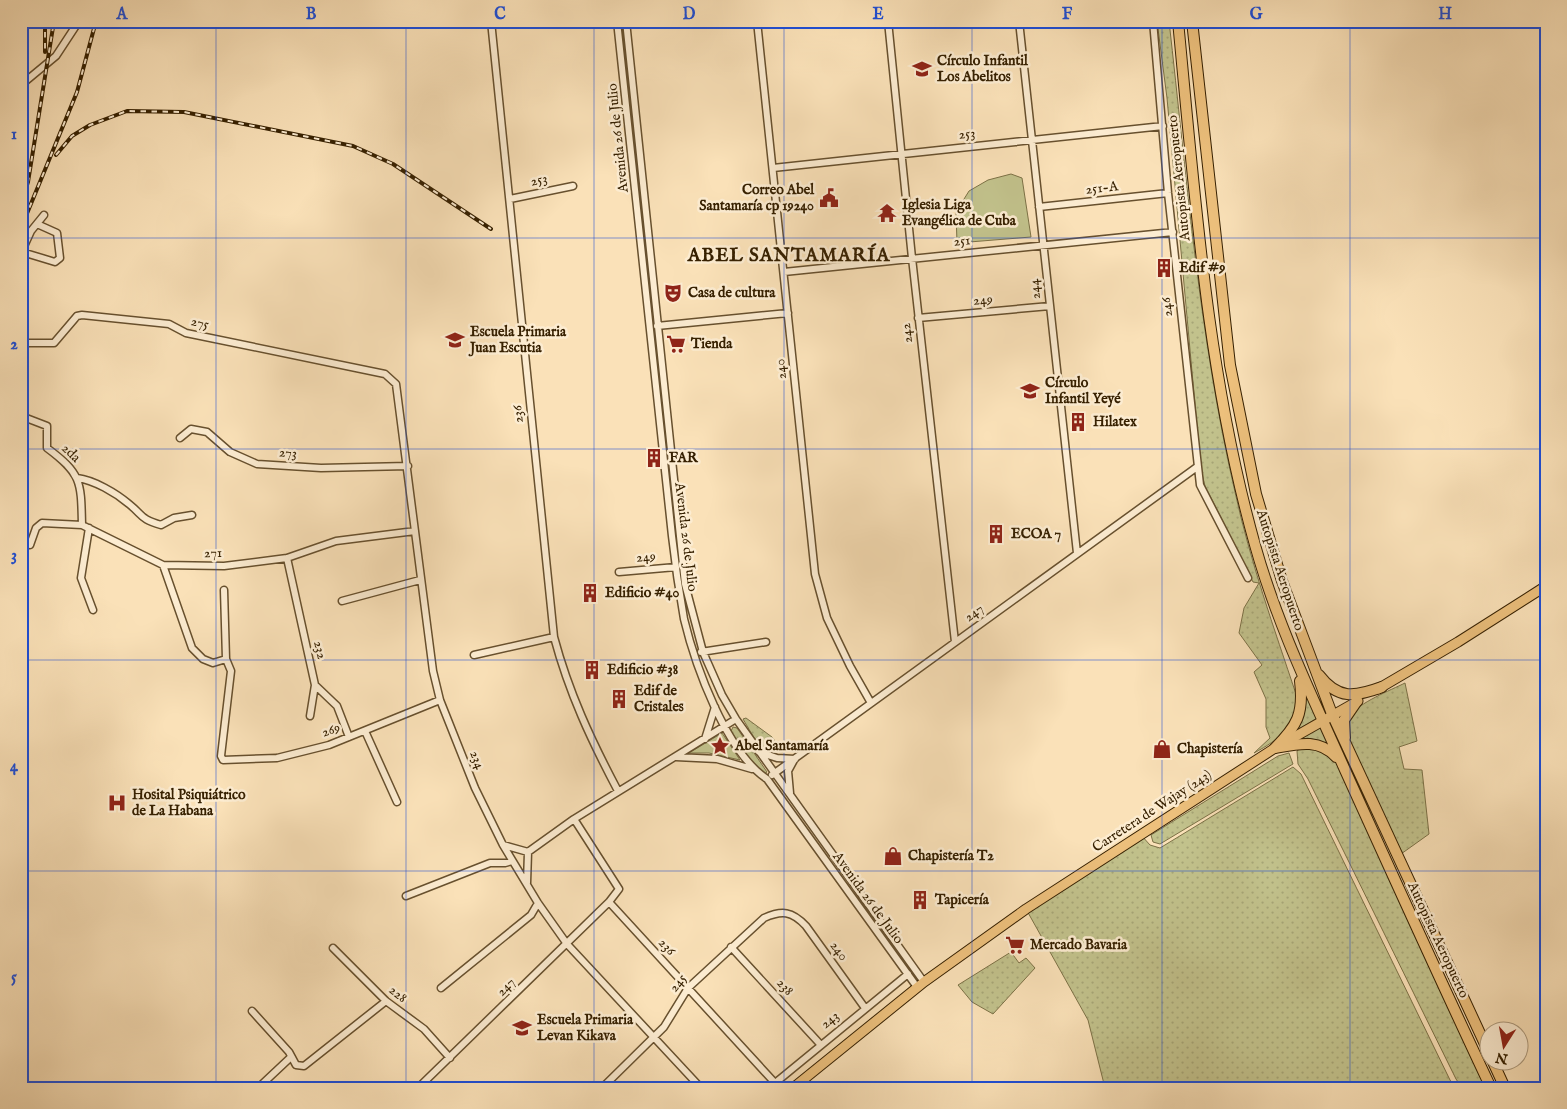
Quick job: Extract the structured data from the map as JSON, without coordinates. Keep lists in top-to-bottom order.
{
  "streets": {
    "highway": ["Autopista Aeropuerto"],
    "main road": ["Carretera de Wajay (243)"],
    "street": [
      "253",
      "Avenida 26 de Julio",
      "251-A",
      "251",
      "244",
      "249",
      "246",
      "275",
      "242",
      "240",
      "236",
      "2da",
      "273",
      "271",
      "247",
      "232",
      "269",
      "234",
      "245",
      "238",
      "228",
      "243"
    ]
  },
  "crossings": [
    ["253", "244"],
    ["253", "246"],
    ["253", "242"],
    ["253", "240"],
    ["253", "236"],
    ["Avenida 26 de Julio", "249"],
    ["Avenida 26 de Julio", "247"],
    ["Avenida 26 de Julio", "Carretera de Wajay (243)"],
    ["Avenida 26 de Julio", "243"],
    ["Autopista Aeropuerto", "Carretera de Wajay (243)"],
    ["251-A", "244"],
    ["251-A", "246"],
    ["251", "244"],
    ["251", "246"],
    ["251", "242"],
    ["251", "240"],
    ["244", "249"],
    ["244", "247"],
    ["249", "242"],
    ["246", "247"],
    ["275", "234"],
    ["242", "247"],
    ["240", "247"],
    ["240", "245"],
    ["240", "243"],
    ["236", "247"],
    ["236", "245"],
    ["236", "243"],
    ["2da", "271"],
    ["273", "234"],
    ["271", "232"],
    ["271", "234"],
    ["247", "234"],
    ["247", "228"],
    ["269", "234"],
    ["234", "245"],
    ["245", "238"],
    ["238", "243"]
  ],
  "districts": ["ABEL SANTAMARÍA"],
  "places": {
    "school or university": [
      "Círculo Infantil Los Abelitos",
      "Escuela Primaria Juan Escutia",
      "Círculo Infantil Yeyé",
      "Escuela Primaria Levan Kikava"
    ],
    "public building": ["Correo Abel Santamaría cp 19240"],
    "temple": ["Iglesia Liga Evangélica de Cuba"],
    "building": [
      "Edif #9",
      "Hilatex",
      "FAR",
      "ECOA 7",
      "Edificio #40",
      "Edificio #38",
      "Edif de Cristales",
      "Tapicería"
    ],
    "theatre": ["Casa de cultura"],
    "supermarket": ["Tienda", "Mercado Bavaria"],
    "place": ["Abel Santamaría"],
    "shop": ["Chapistería", "Chapistería T2"],
    "hospital": ["Hosital Psiquiátrico de La Habana"]
  },
  "north": "bottom",
  "grid": {
    "columns": [
      "A",
      "B",
      "C",
      "D",
      "E",
      "F",
      "G",
      "H"
    ],
    "rows": [
      "1",
      "2",
      "3",
      "4",
      "5"
    ]
  }
}
